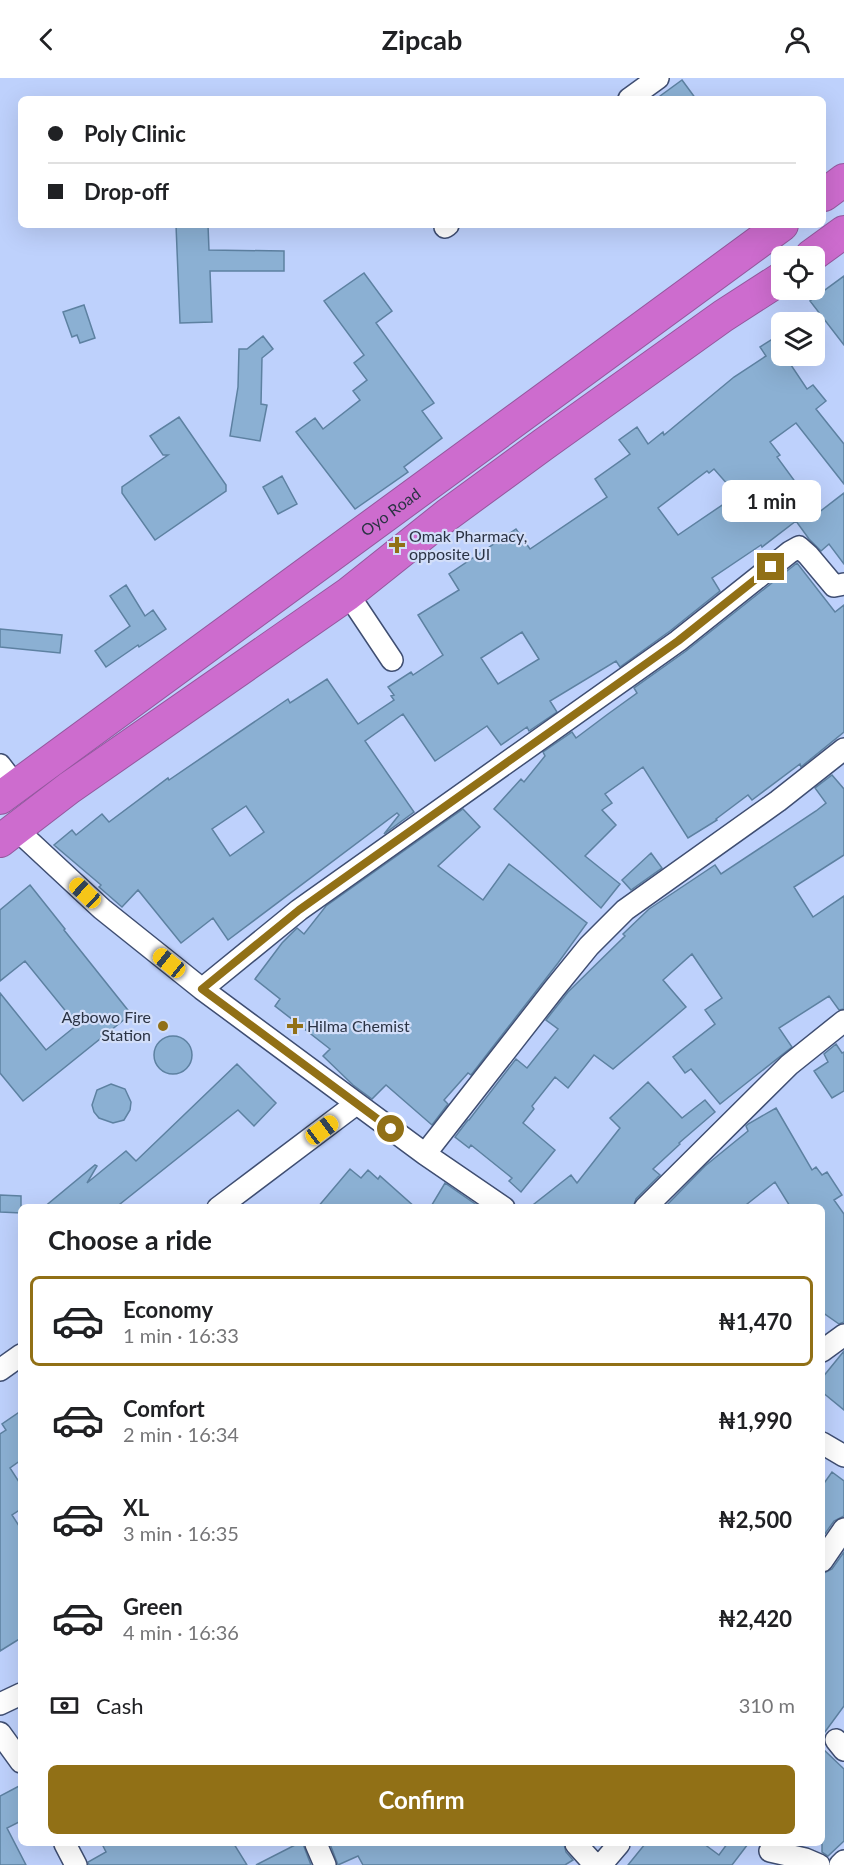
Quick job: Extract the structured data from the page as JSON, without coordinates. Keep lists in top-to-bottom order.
{
  "streets": {
    "highway": ["Oyo Road"]
  },
  "places": {
    "health": ["Omak Pharmacy, opposite UI", "Hilma Chemist"],
    "other": ["Agbowo Fire Station"]
  },
  "page": {
    "header": "Zipcab",
    "banner": ["Poly Clinic", "Drop-off"],
    "bubble": "1 min",
    "heading": "Choose a ride",
    "list": [
      {
        "name": "Economy",
        "note": "1 min · 16:33",
        "value": "₦1,470"
      },
      {
        "name": "Comfort",
        "note": "2 min · 16:34",
        "value": "₦1,990"
      },
      {
        "name": "XL",
        "note": "3 min · 16:35",
        "value": "₦2,500"
      },
      {
        "name": "Green",
        "note": "4 min · 16:36",
        "value": "₦2,420"
      }
    ],
    "pay": ["Cash", "310 m"],
    "buttons": "Confirm"
  }
}
